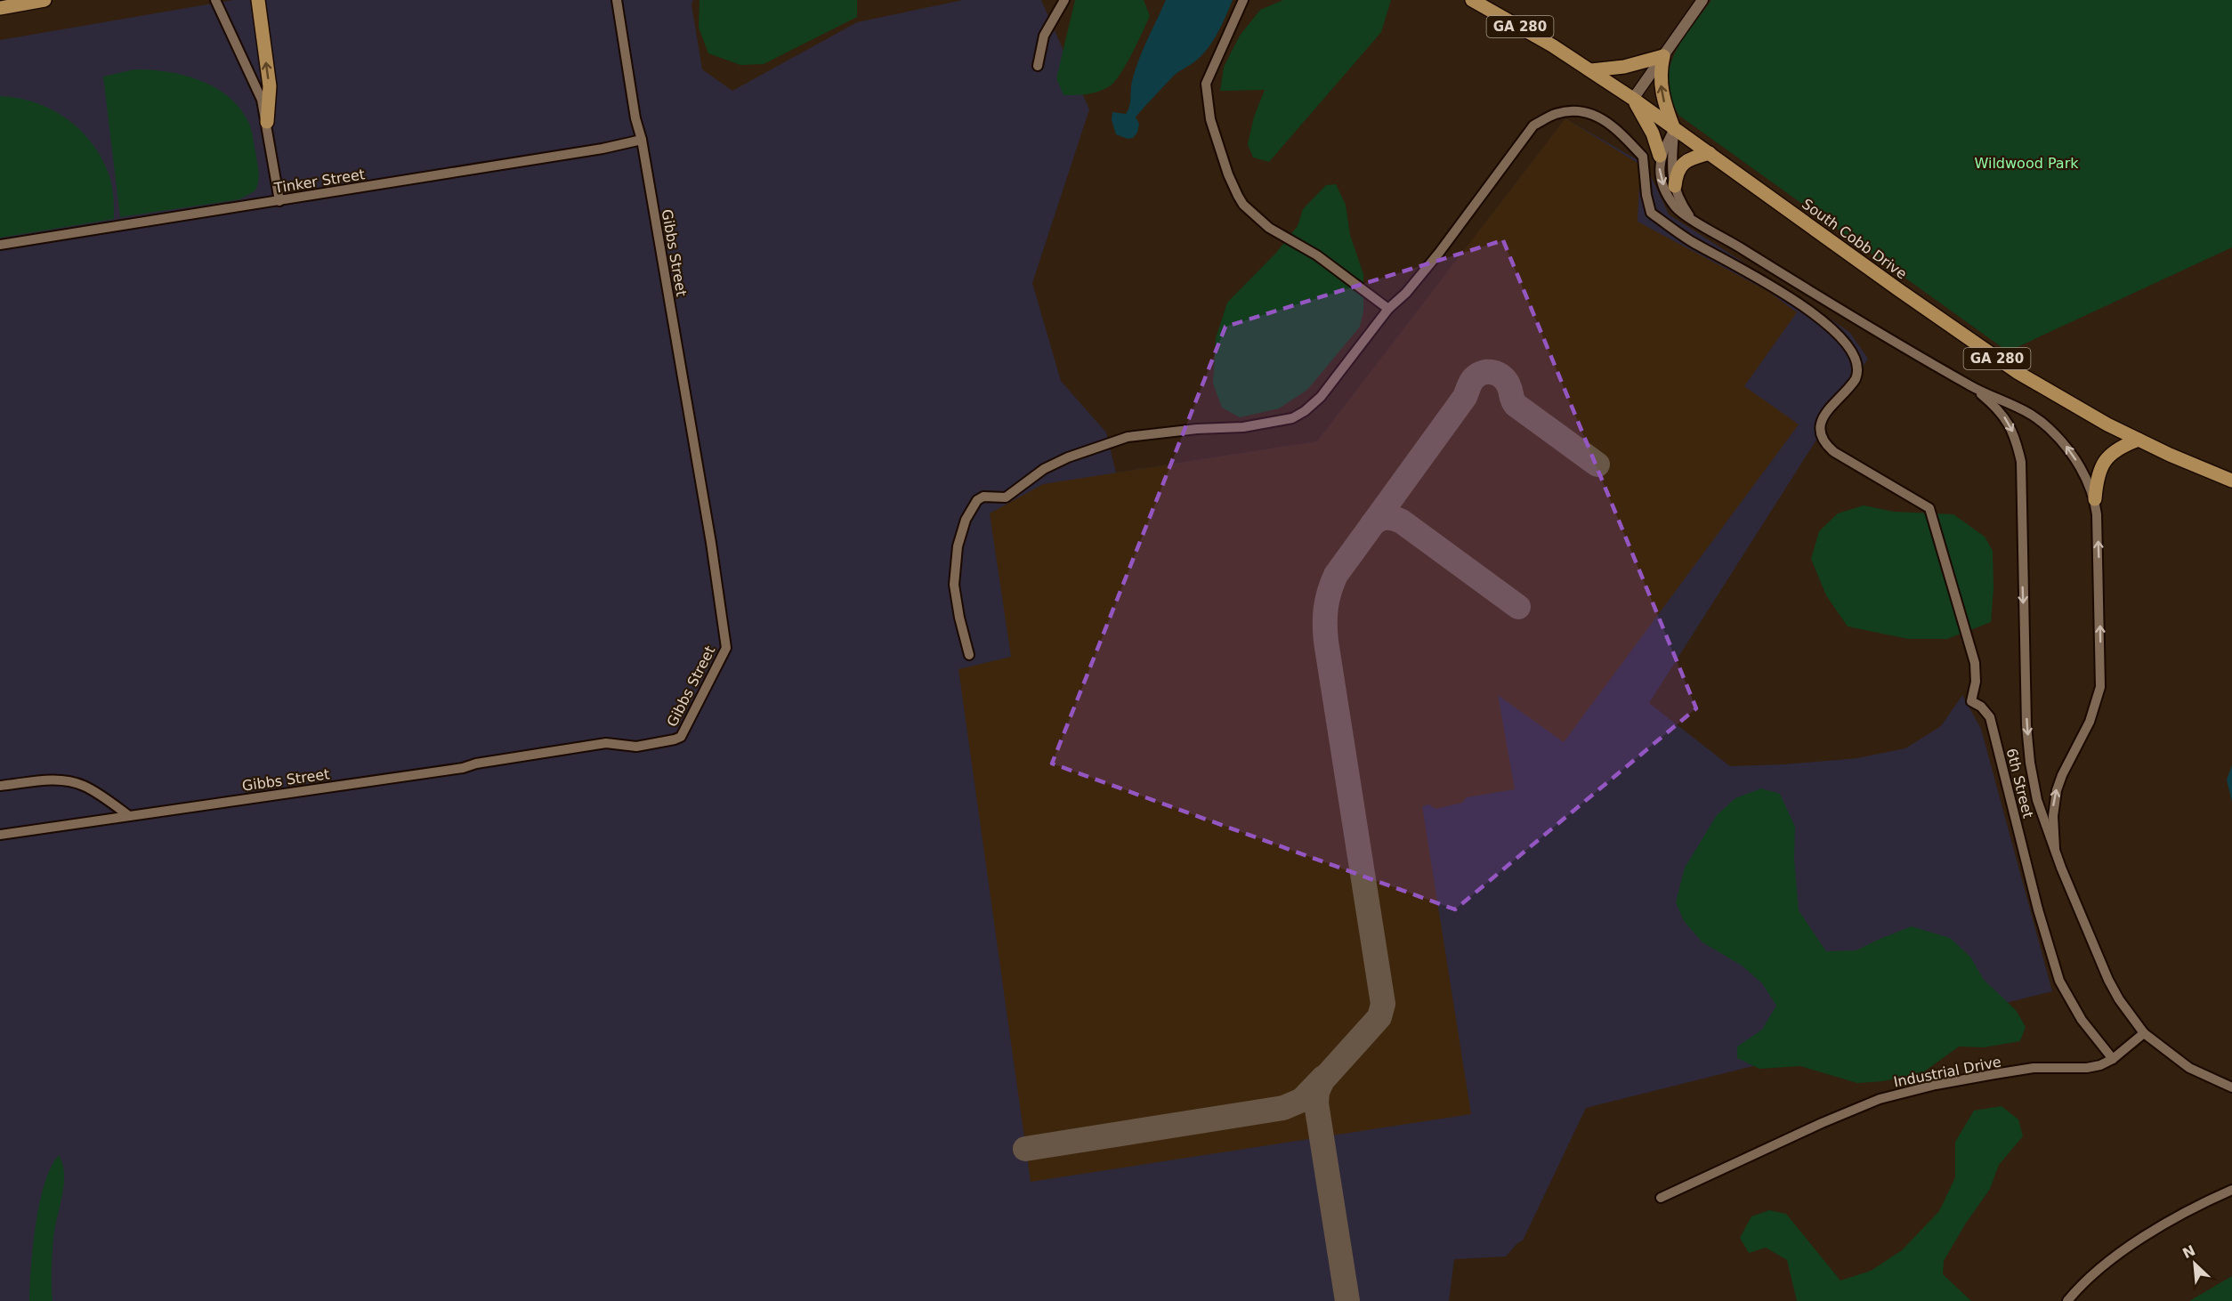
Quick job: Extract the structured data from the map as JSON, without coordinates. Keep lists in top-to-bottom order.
{
  "streets": {
    "main road": ["GA 280", "South Cobb Drive"],
    "street": [
      "Tinker Street",
      "Gibbs Street",
      "6th Street",
      "Industrial Drive"
    ]
  },
  "crossings": [
    ["Tinker Street", "Gibbs Street"],
    ["6th Street", "Industrial Drive"]
  ],
  "parks": ["Wildwood Park"],
  "north": "top left"
}
